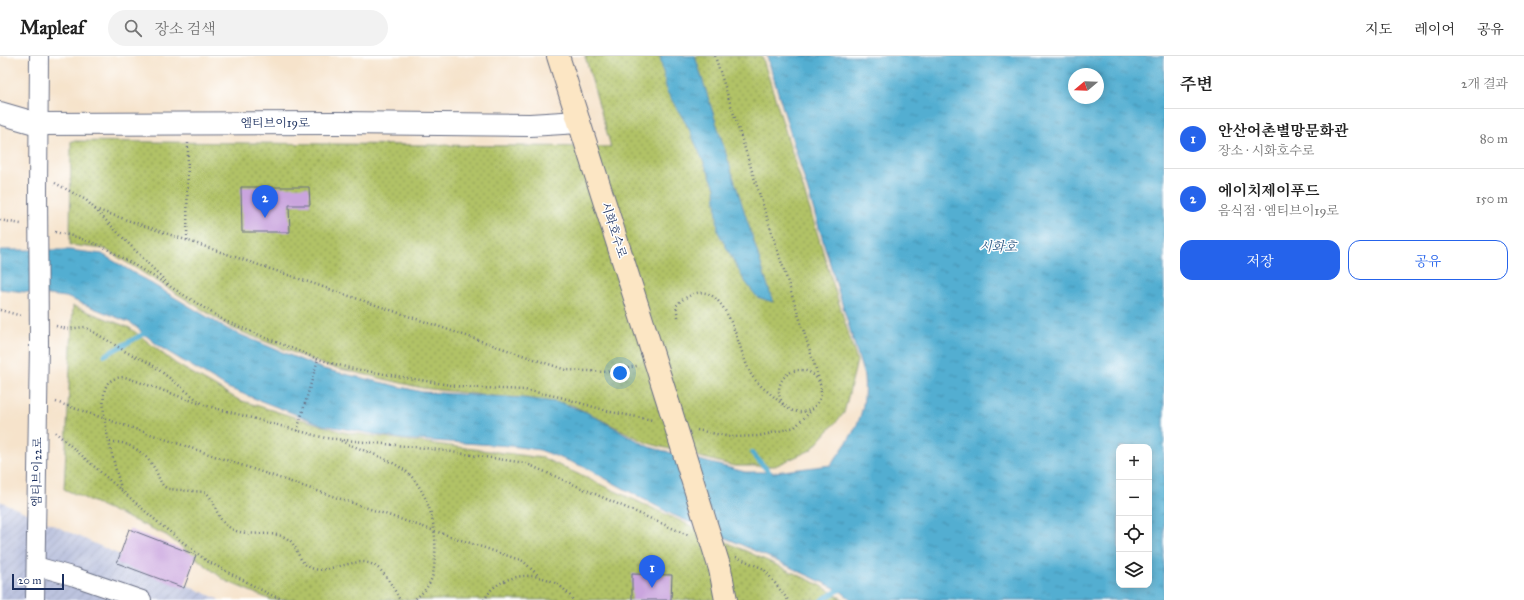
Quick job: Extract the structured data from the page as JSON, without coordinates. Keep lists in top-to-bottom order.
{
  "streets": {
    "main road": ["시화호수로"],
    "street": ["엠티브이19로", "엠티브이22로"]
  },
  "crossings": [
    ["엠티브이19로", "시화호수로"]
  ],
  "water": ["시화호"],
  "scale_bar": "20 m",
  "north": "left",
  "page": {
    "header": "Mapleaf",
    "search": "장소 검색",
    "nav": ["지도", "레이어", "공유"],
    "heading": ["주변", "2개 결과"],
    "list": [
      {
        "mark": "1",
        "name": "안산어촌별망문화관",
        "note": "장소 · 시화호수로",
        "value": "80 m"
      },
      {
        "mark": "2",
        "name": "에이치제이푸드",
        "note": "음식점 · 엠티브이19로",
        "value": "150 m"
      }
    ],
    "pins": ["2", "1"],
    "buttons": ["저장", "공유"],
    "map_buttons": ["+", "−"],
    "scale": "20 m"
  }
}
